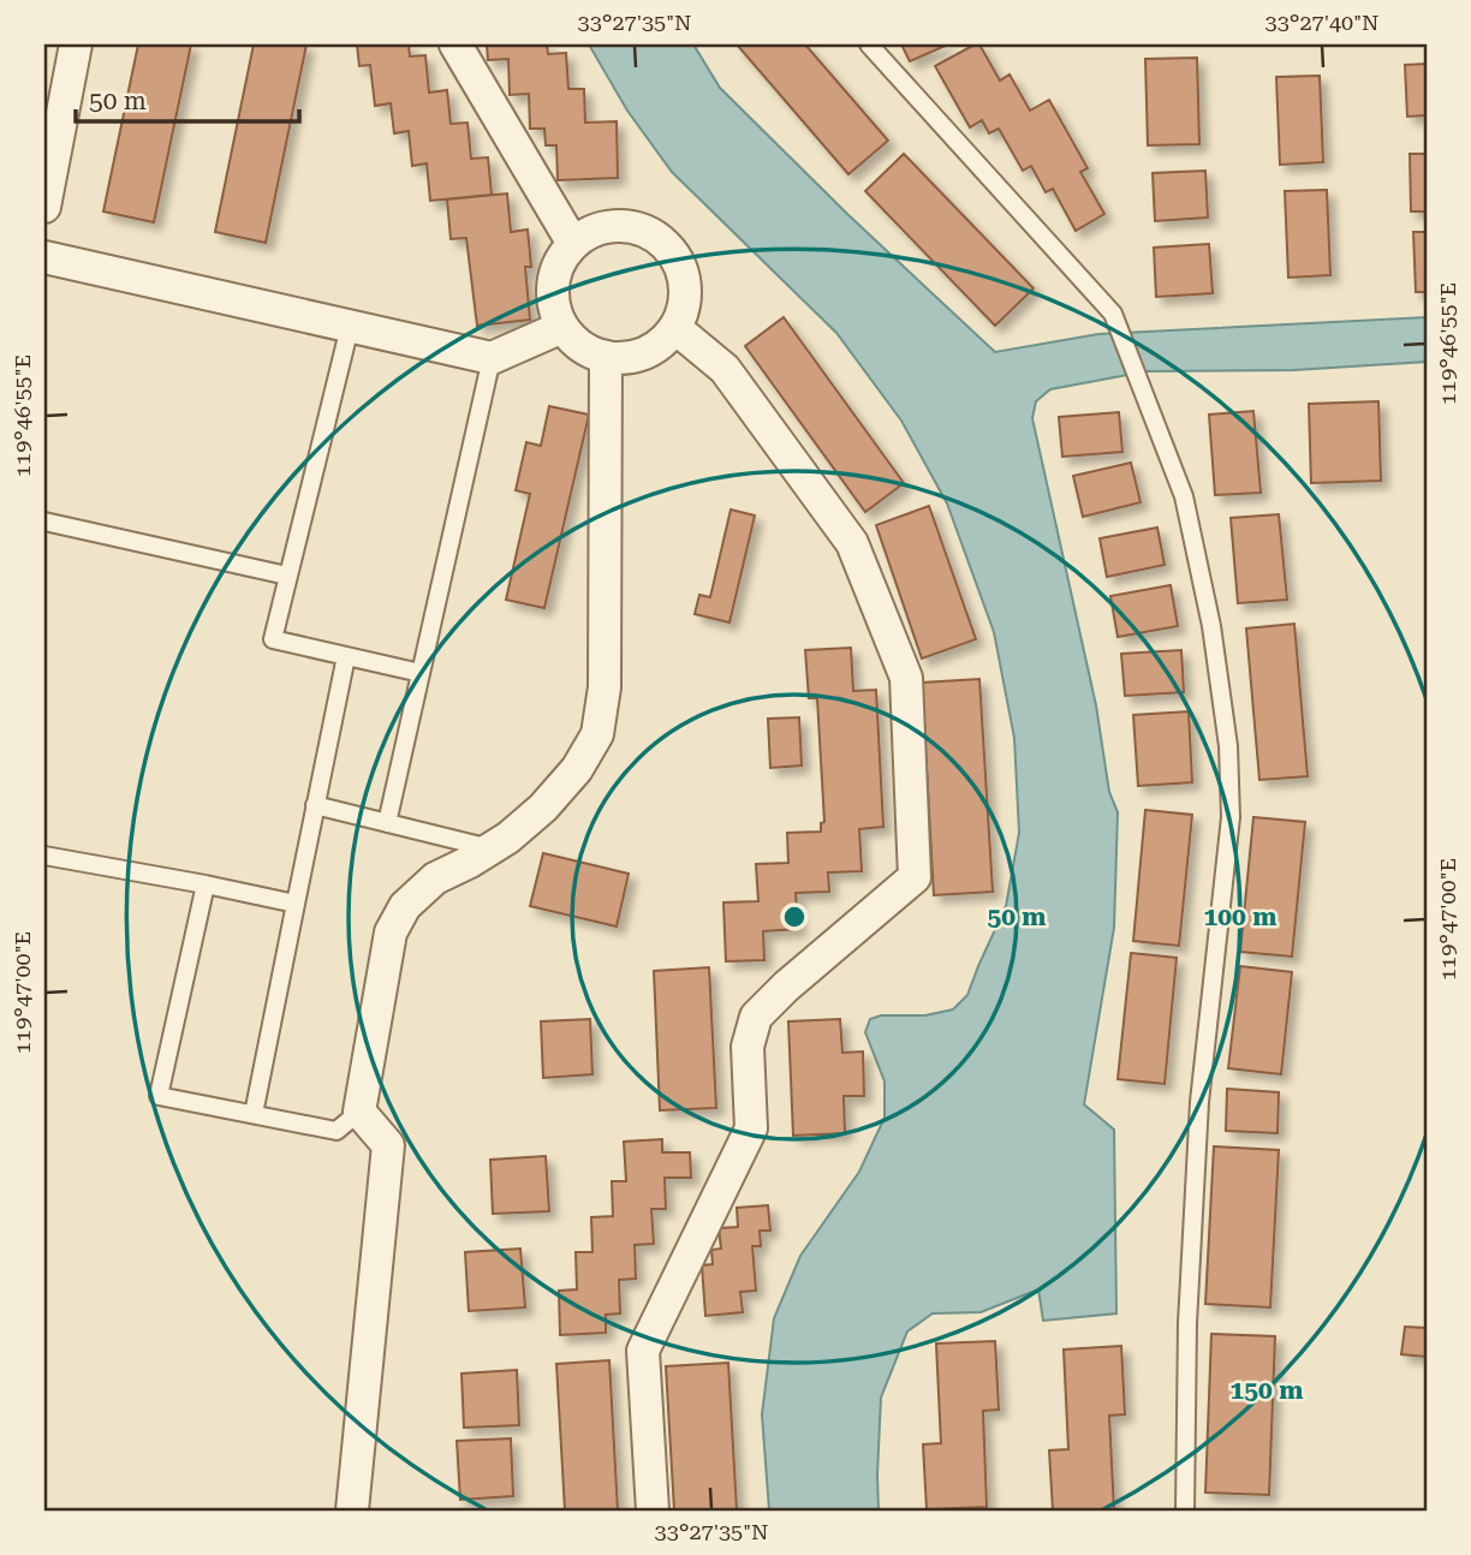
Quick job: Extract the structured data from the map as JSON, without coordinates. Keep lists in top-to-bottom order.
{
  "scale_bar": "50 m",
  "coordinates": [
    "33°27'35\"N",
    "33°27'40\"N",
    "119°46'55\"E",
    "119°47'00\"E"
  ],
  "rings": ["50 m", "100 m", "150 m"]
}
